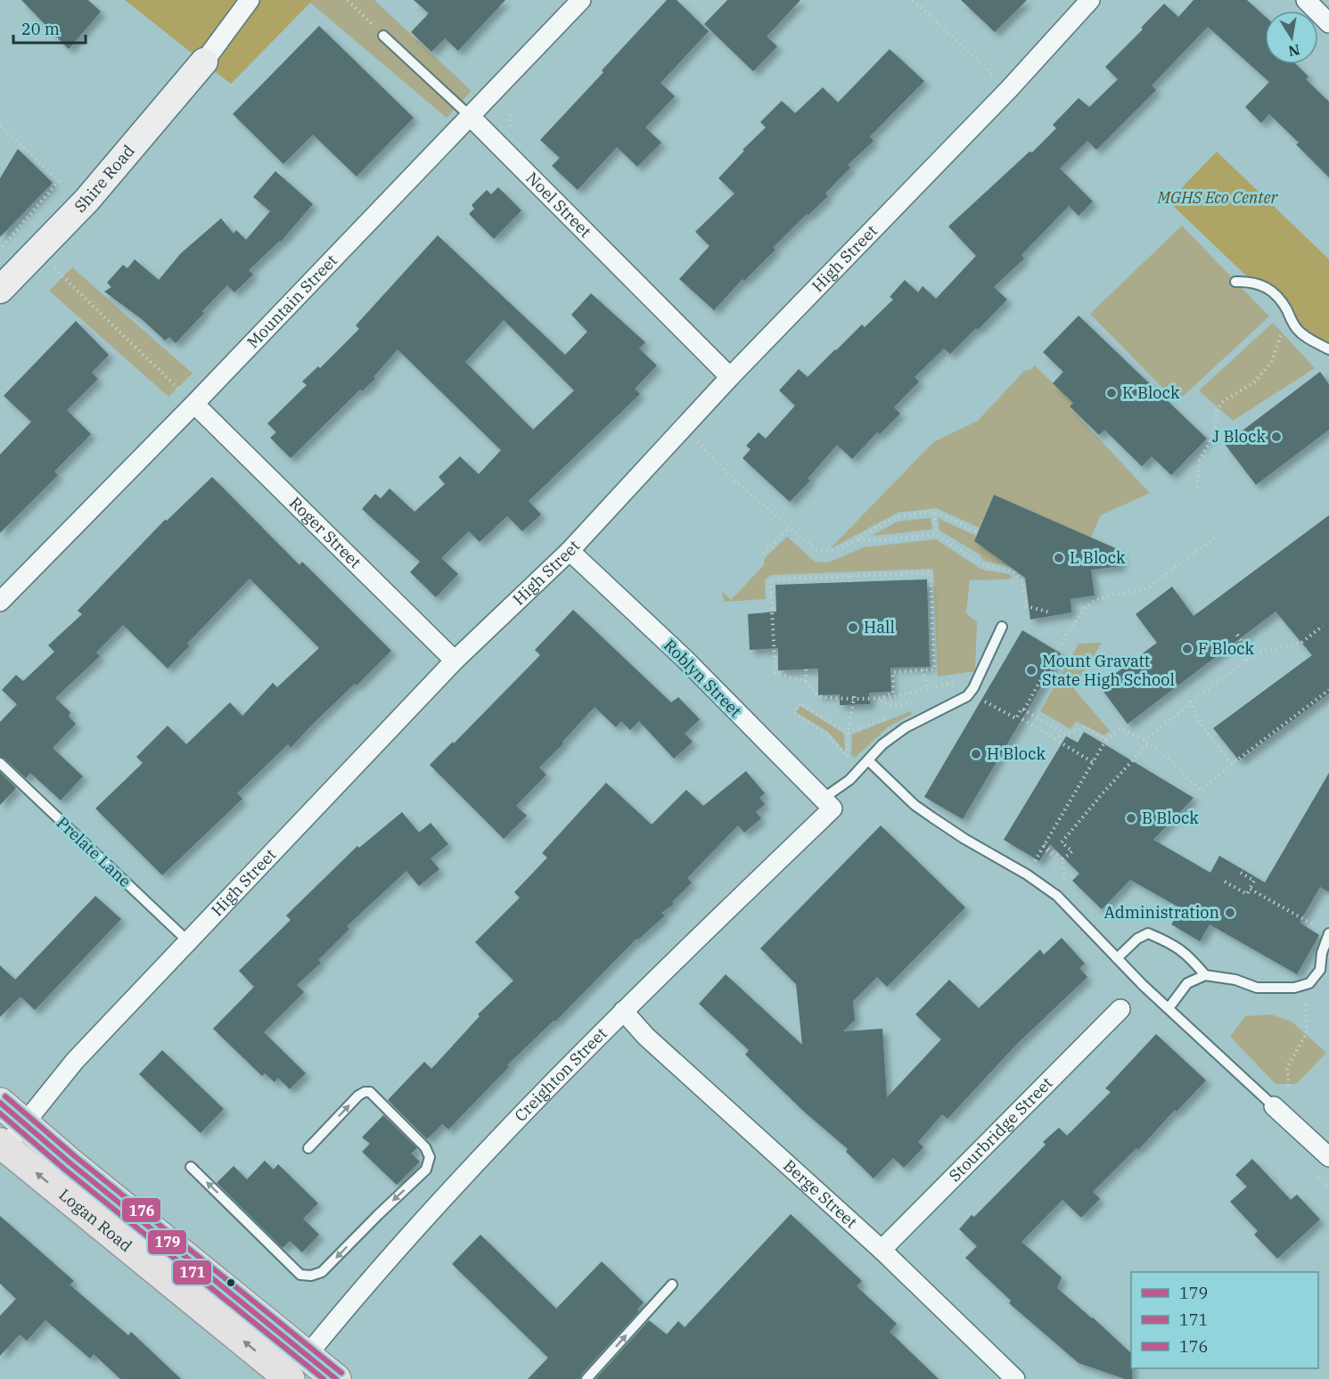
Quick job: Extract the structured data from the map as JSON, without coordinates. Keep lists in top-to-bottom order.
{
  "streets": {
    "main road": ["Logan Road"],
    "street": [
      "Shire Road",
      "Noel Street",
      "High Street",
      "Mountain Street",
      "Roger Street",
      "Roblyn Street",
      "Creighton Street",
      "Stourbridge Street",
      "Berge Street"
    ],
    "lane": ["Prelate Lane"]
  },
  "crossings": [
    ["Noel Street", "High Street"],
    ["Noel Street", "Mountain Street"],
    ["High Street", "Roger Street"],
    ["High Street", "Roblyn Street"],
    ["High Street", "Prelate Lane"],
    ["High Street", "Logan Road"],
    ["Mountain Street", "Roger Street"],
    ["Roblyn Street", "Creighton Street"],
    ["Creighton Street", "Berge Street"],
    ["Creighton Street", "Logan Road"],
    ["Stourbridge Street", "Berge Street"]
  ],
  "parks": ["MGHS Eco Center"],
  "places": [
    "K Block",
    "J Block",
    "L Block",
    "Hall",
    "F Block",
    "Mount Gravatt State High School",
    "H Block",
    "B Block",
    "Administration"
  ],
  "lines": ["transit line 176", "transit line 179", "transit line 171"],
  "legend": ["179", "171", "176"],
  "scale_bar": "20 m",
  "north": "bottom"
}
